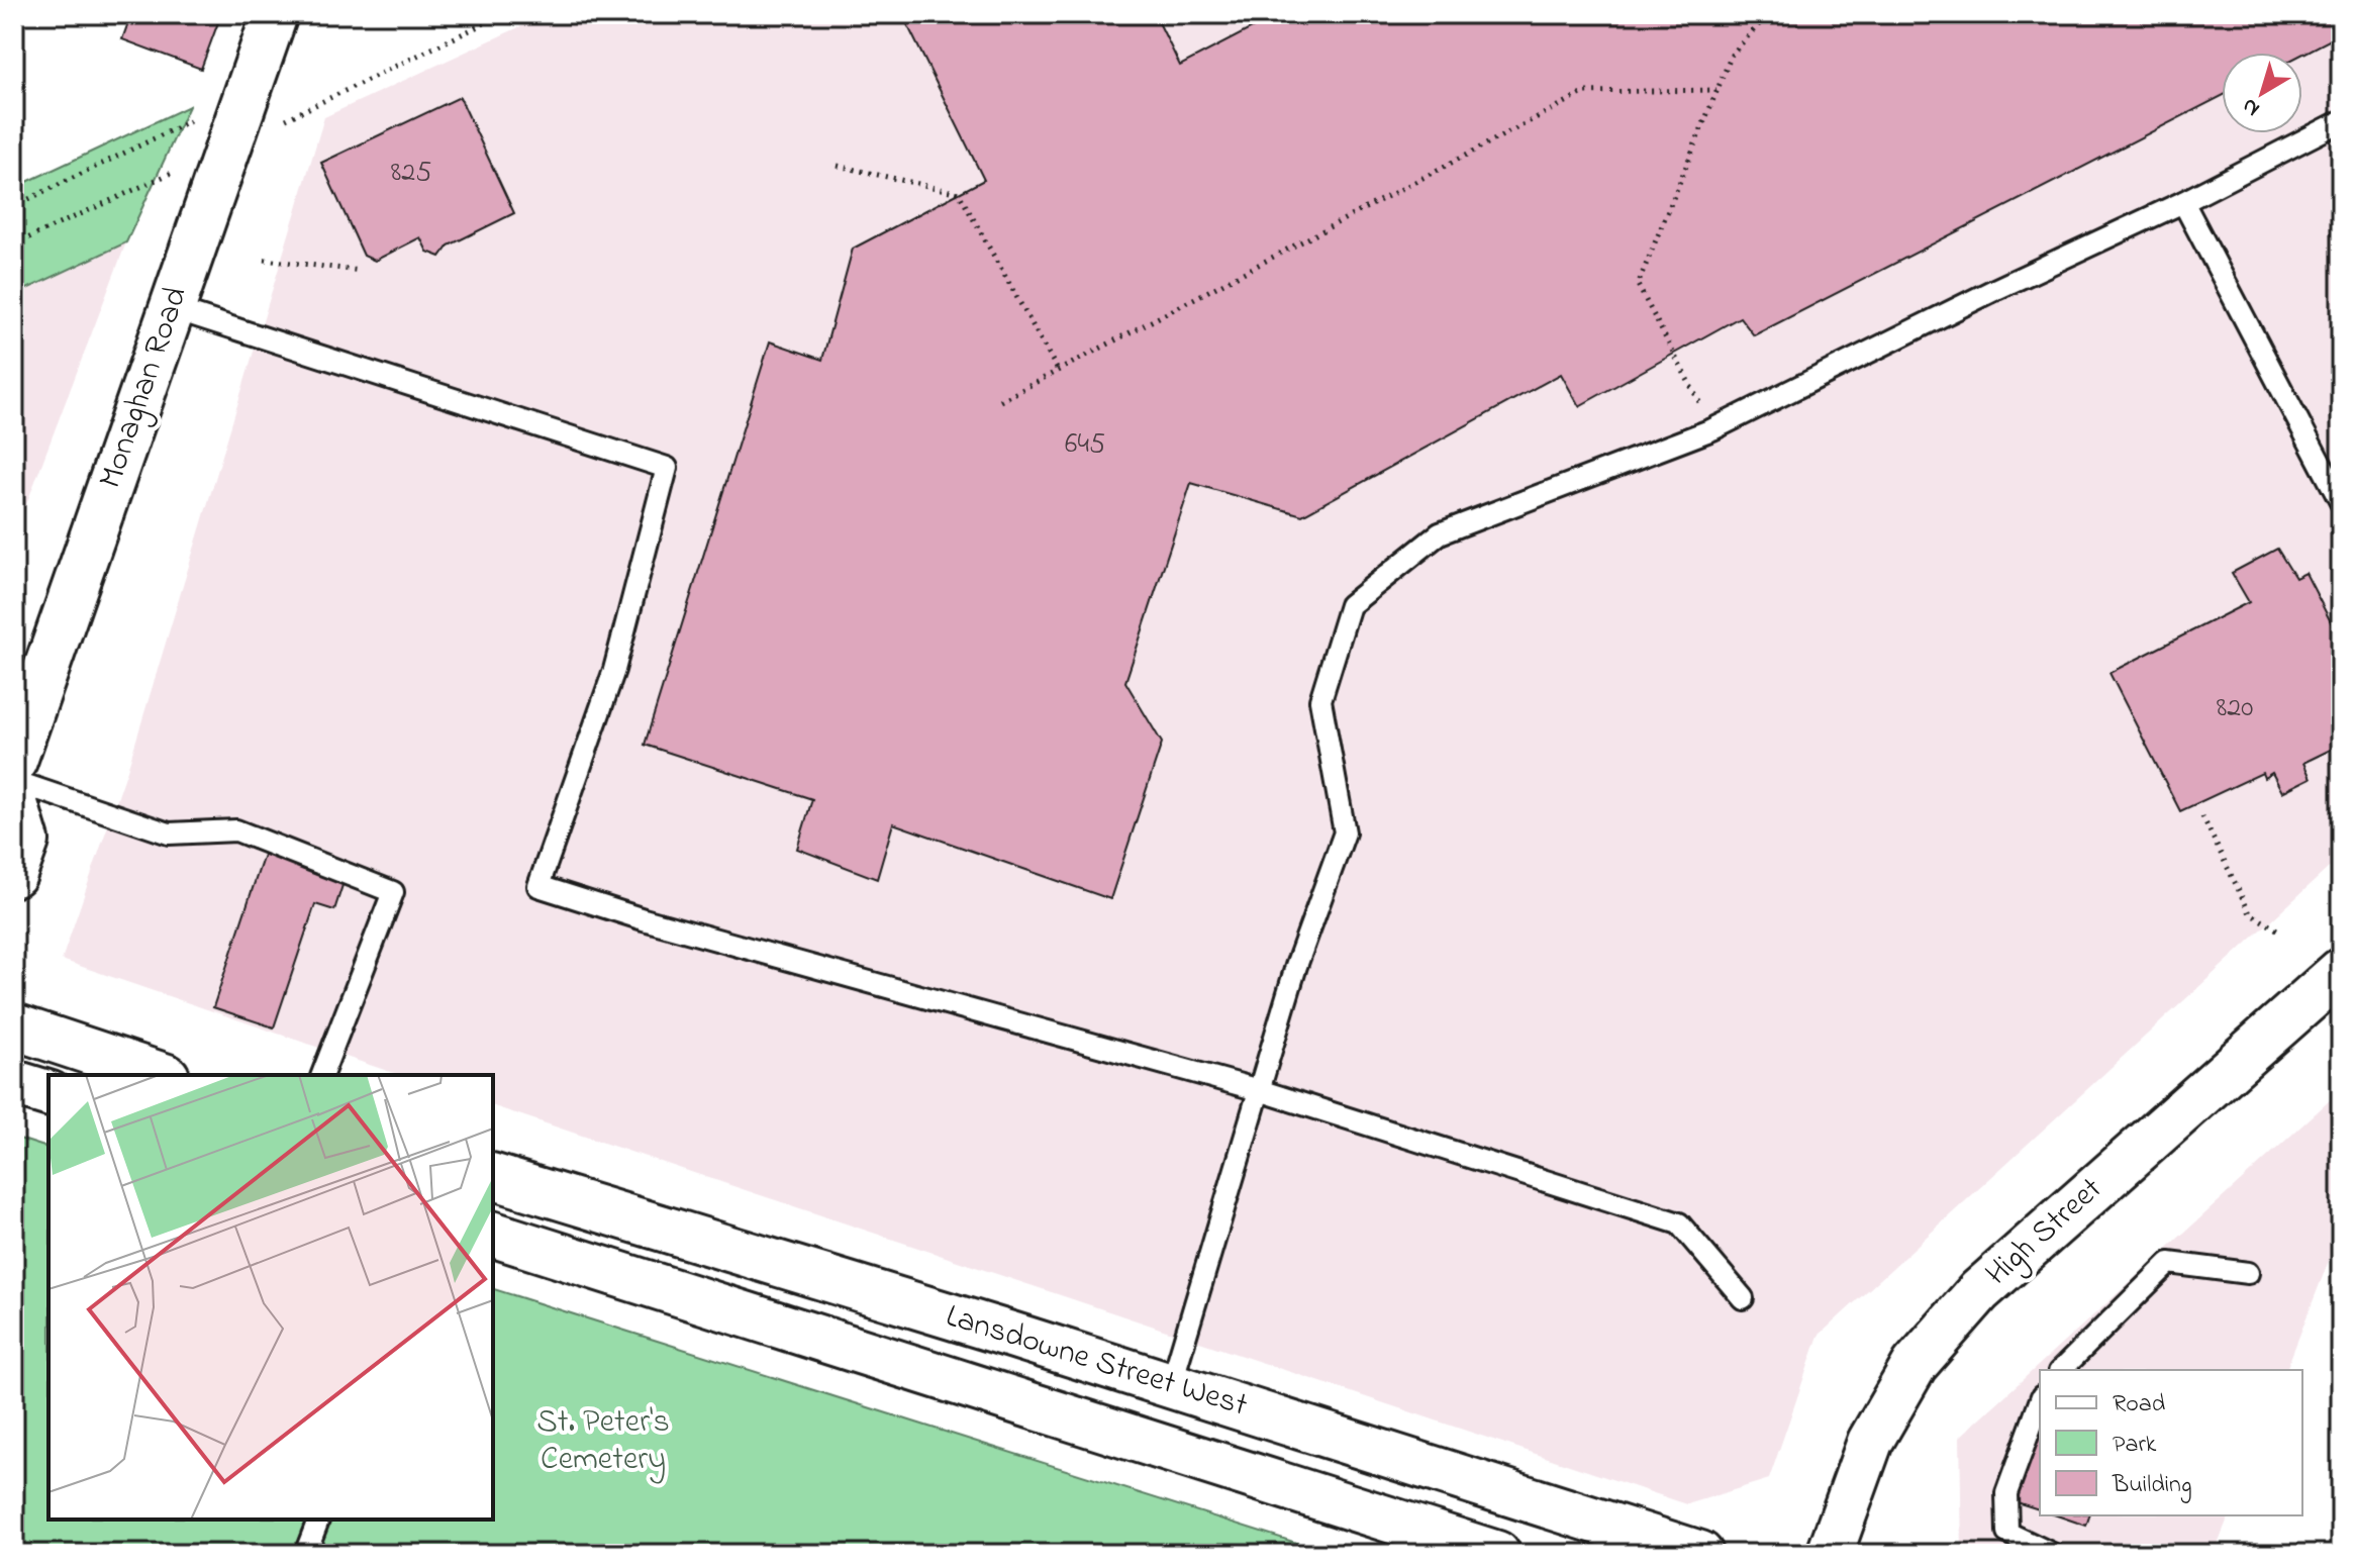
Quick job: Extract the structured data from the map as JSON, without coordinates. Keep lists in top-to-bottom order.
{
  "streets": {
    "main road": ["Monaghan Road", "High Street", "Lansdowne Street West"]
  },
  "parks": ["St. Peter's Cemetery"],
  "house_numbers": ["825", "645", "820"],
  "legend": ["Road", "Park", "Building"],
  "north": "bottom left"
}
